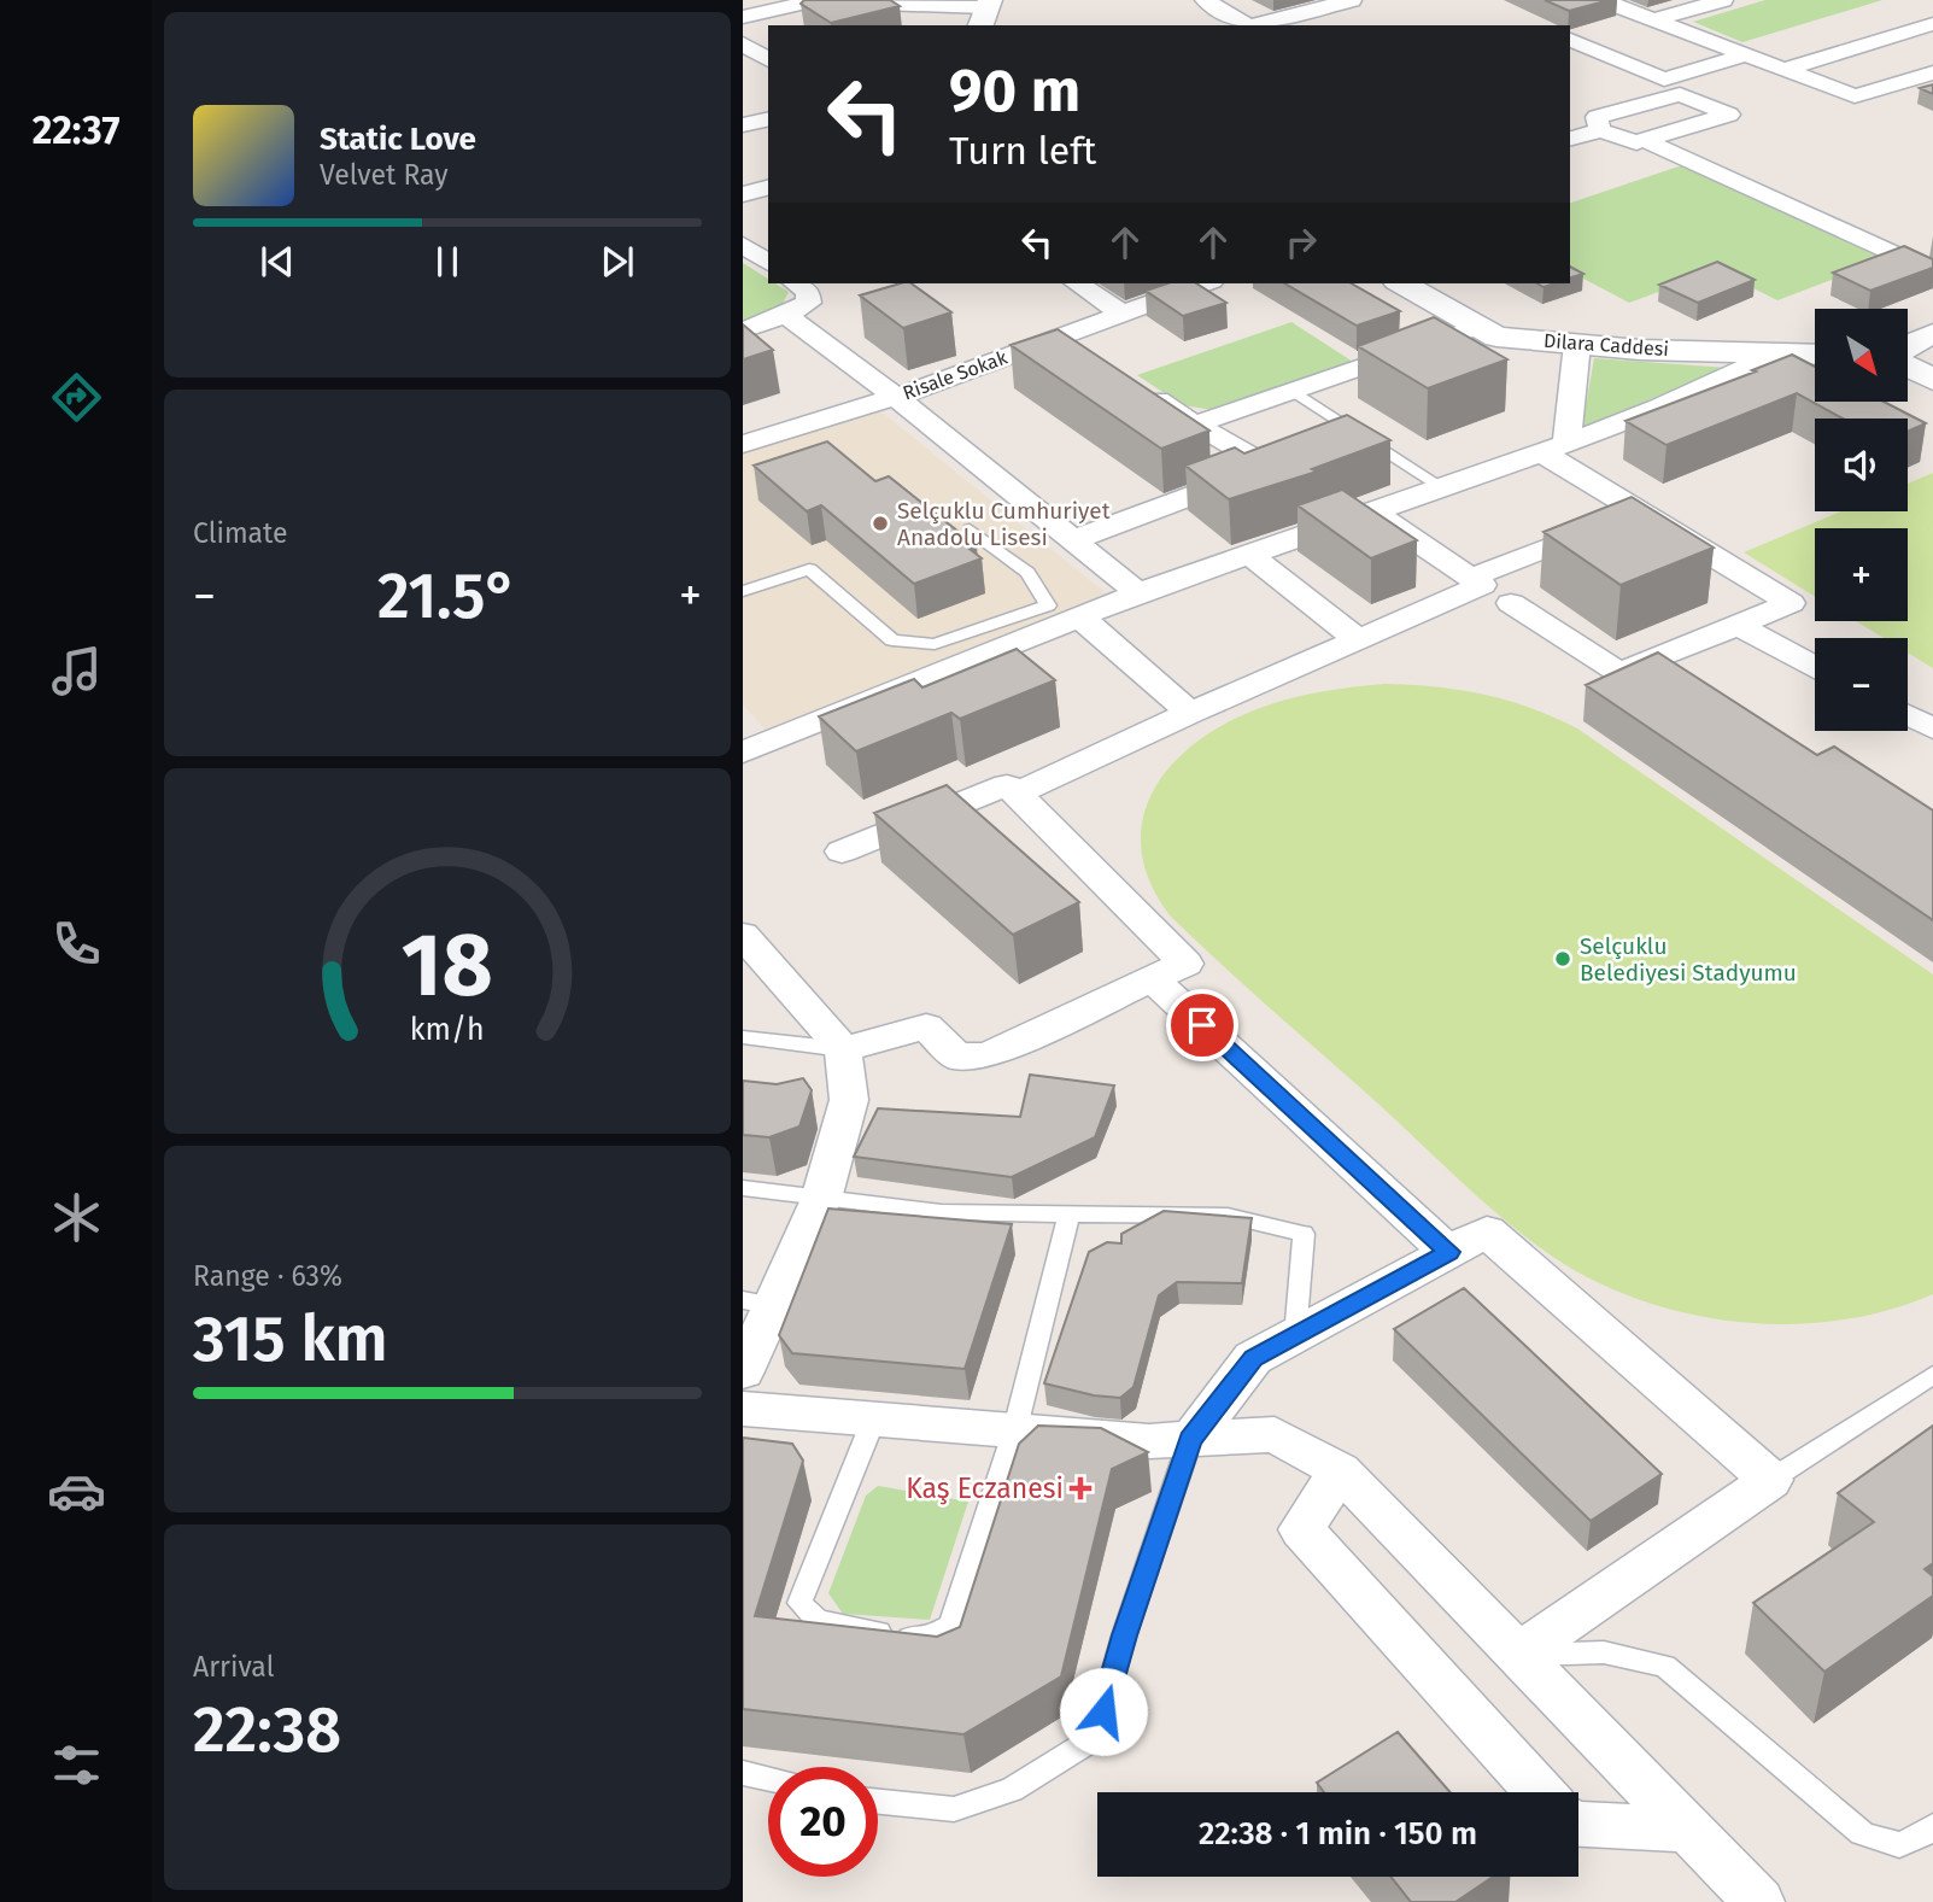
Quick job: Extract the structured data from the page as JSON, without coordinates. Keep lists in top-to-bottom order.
{
  "streets": {
    "street": ["Dilara Caddesi", "Risale Sokak"]
  },
  "places": {
    "other": ["Selçuklu Cumhuriyet Anadolu Lisesi", "Selçuklu Belediyesi Stadyumu"],
    "health": ["Kaş Eczanesi"]
  },
  "north": "bottom right",
  "page": {
    "tabs": "22:37",
    "turn": ["90 m", "Turn left"],
    "song": ["Static Love", "Velvet Ray"],
    "map_buttons": ["+", "−"],
    "tile": [
      "Climate",
      ["Range · 63%", "315 km"],
      ["Arrival", "22:38"]
    ],
    "heat": ["−", "21.5°", "+"],
    "limit": "20",
    "trip": "22:38 · 1 min · 150 m",
    "gauge": ["18", "km/h"]
  }
}
